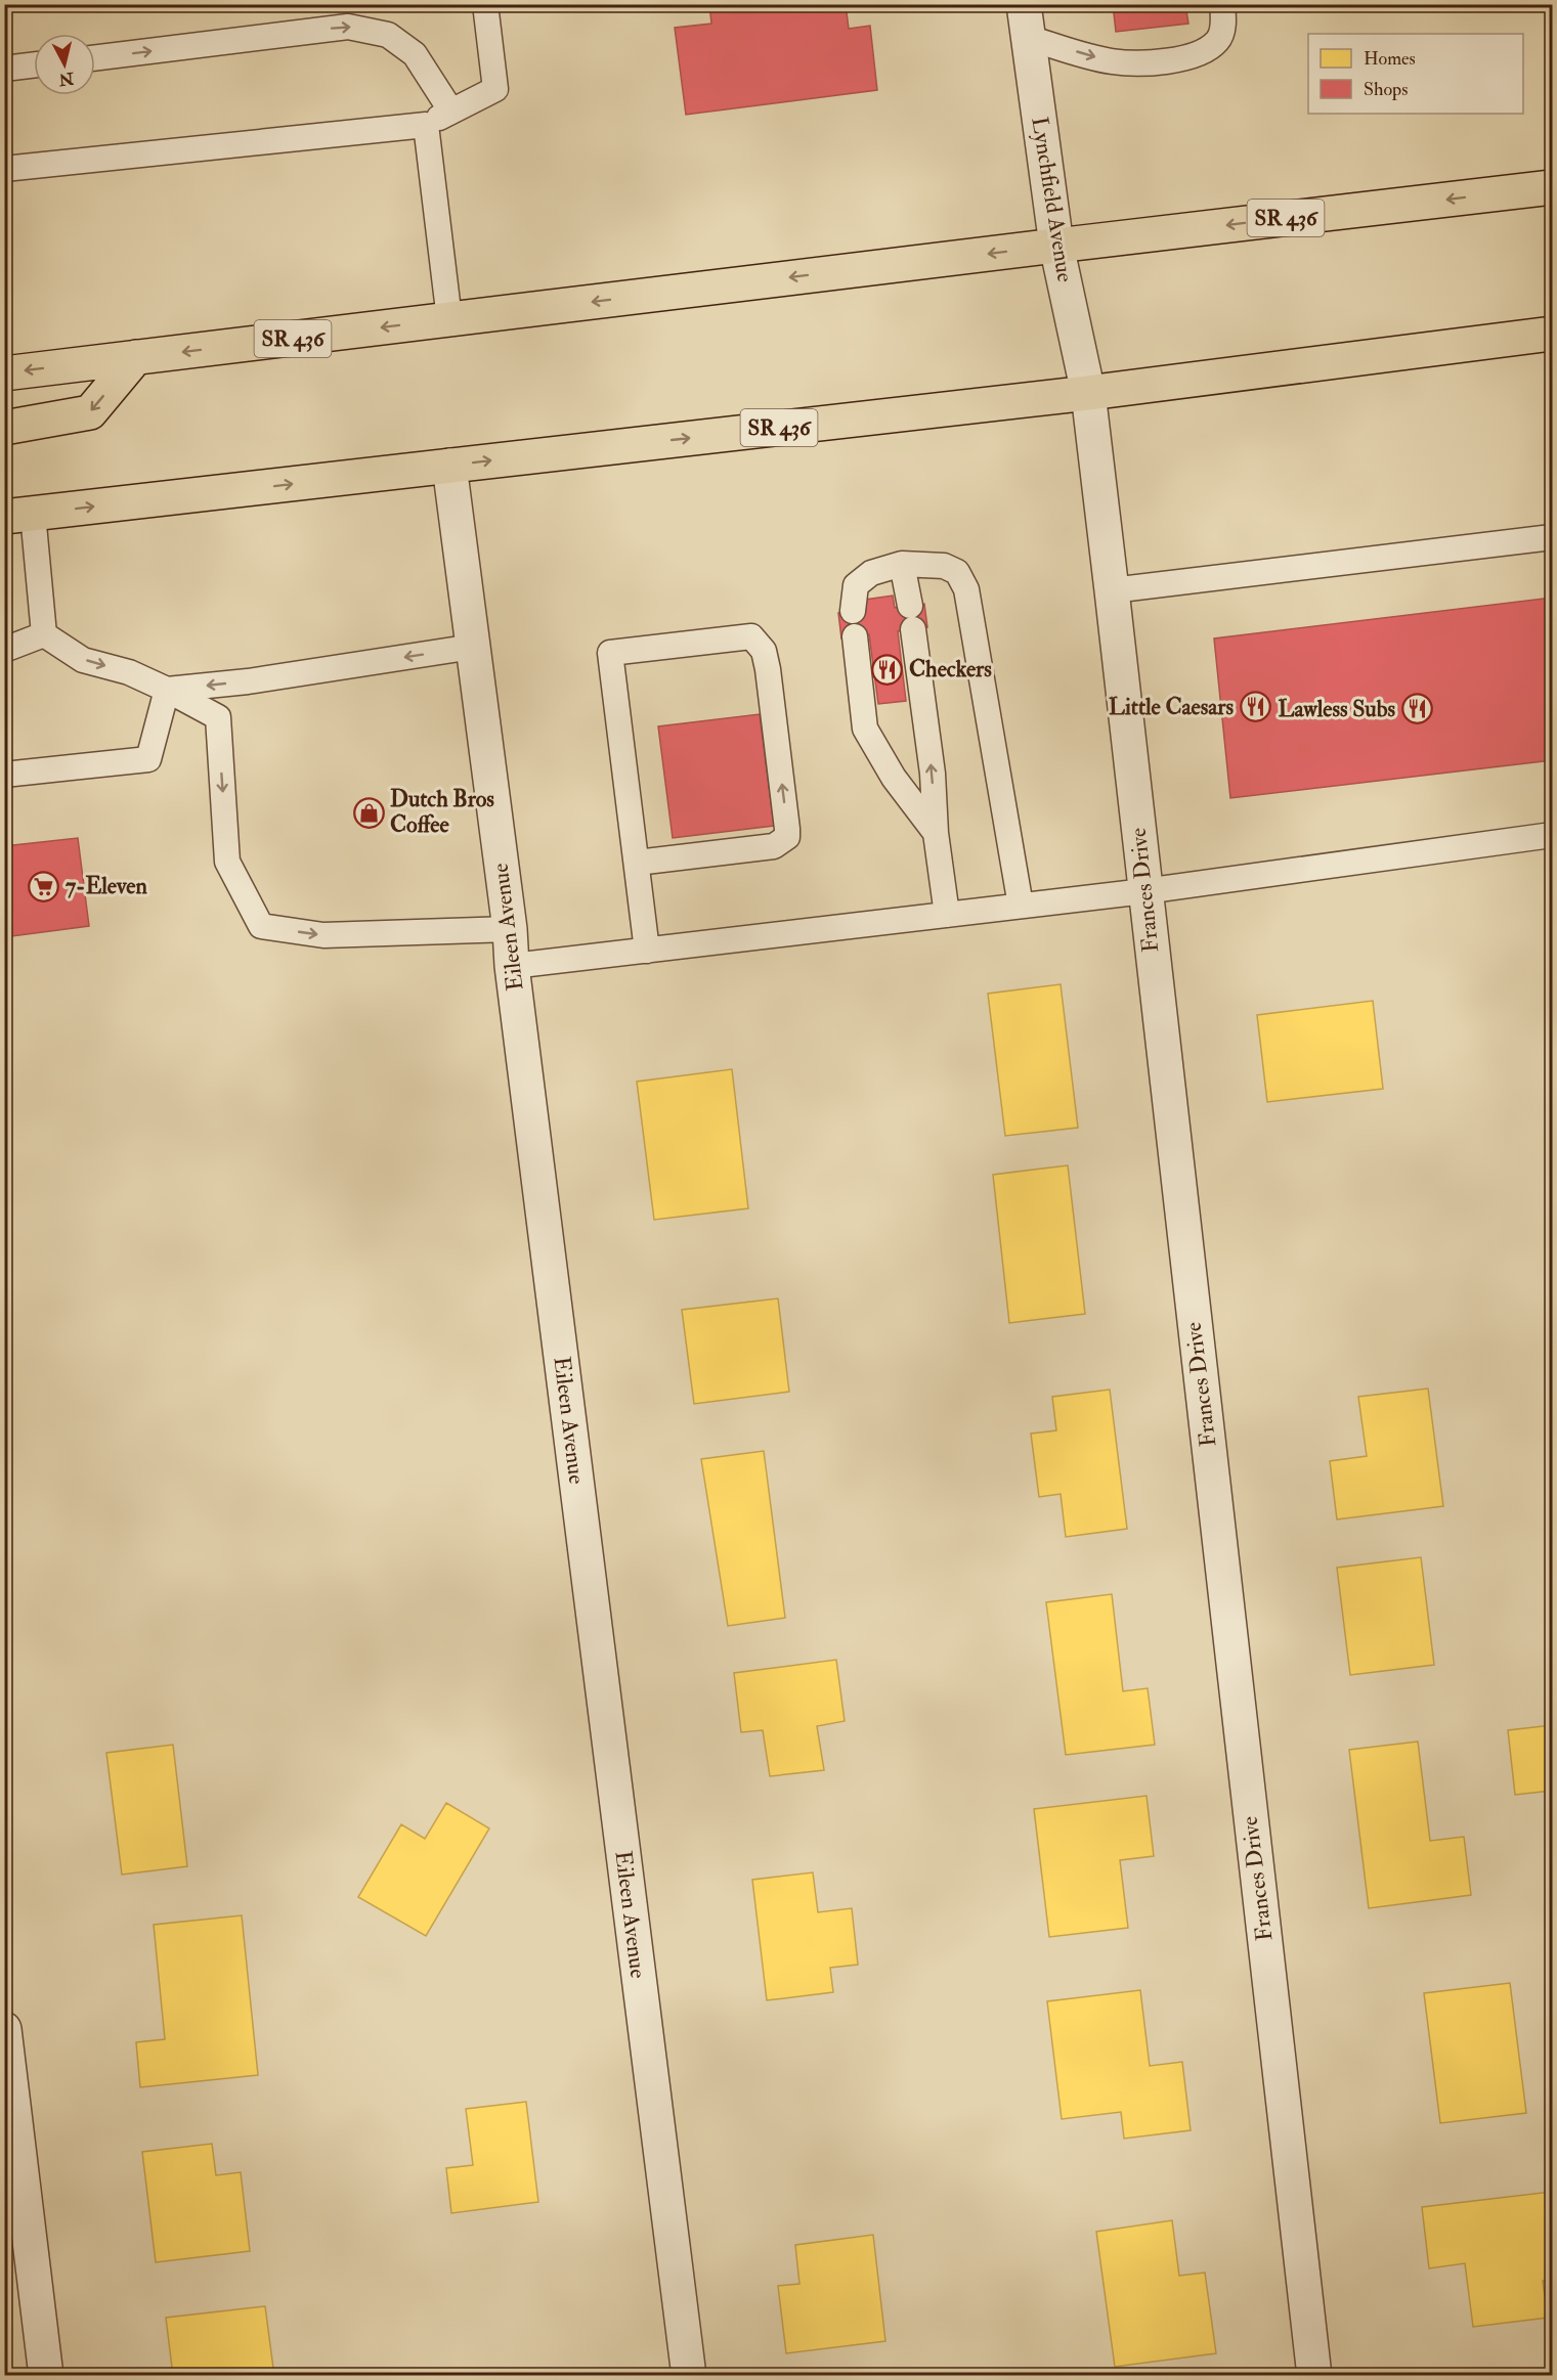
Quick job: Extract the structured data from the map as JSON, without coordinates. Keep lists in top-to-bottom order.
{
  "streets": {
    "main road": ["SR 436"],
    "street": ["Lynchfield Avenue", "Frances Drive", "Eileen Avenue"]
  },
  "crossings": [
    ["Lynchfield Avenue", "SR 436"],
    ["Lynchfield Avenue", "Frances Drive"],
    ["SR 436", "Frances Drive"],
    ["SR 436", "Eileen Avenue"]
  ],
  "places": {
    "restaurant": ["Checkers", "Little Caesars", "Lawless Subs"],
    "shop": ["Dutch Bros Coffee"],
    "supermarket": ["7-Eleven"]
  },
  "legend": ["Homes", "Shops"],
  "north": "bottom"
}
